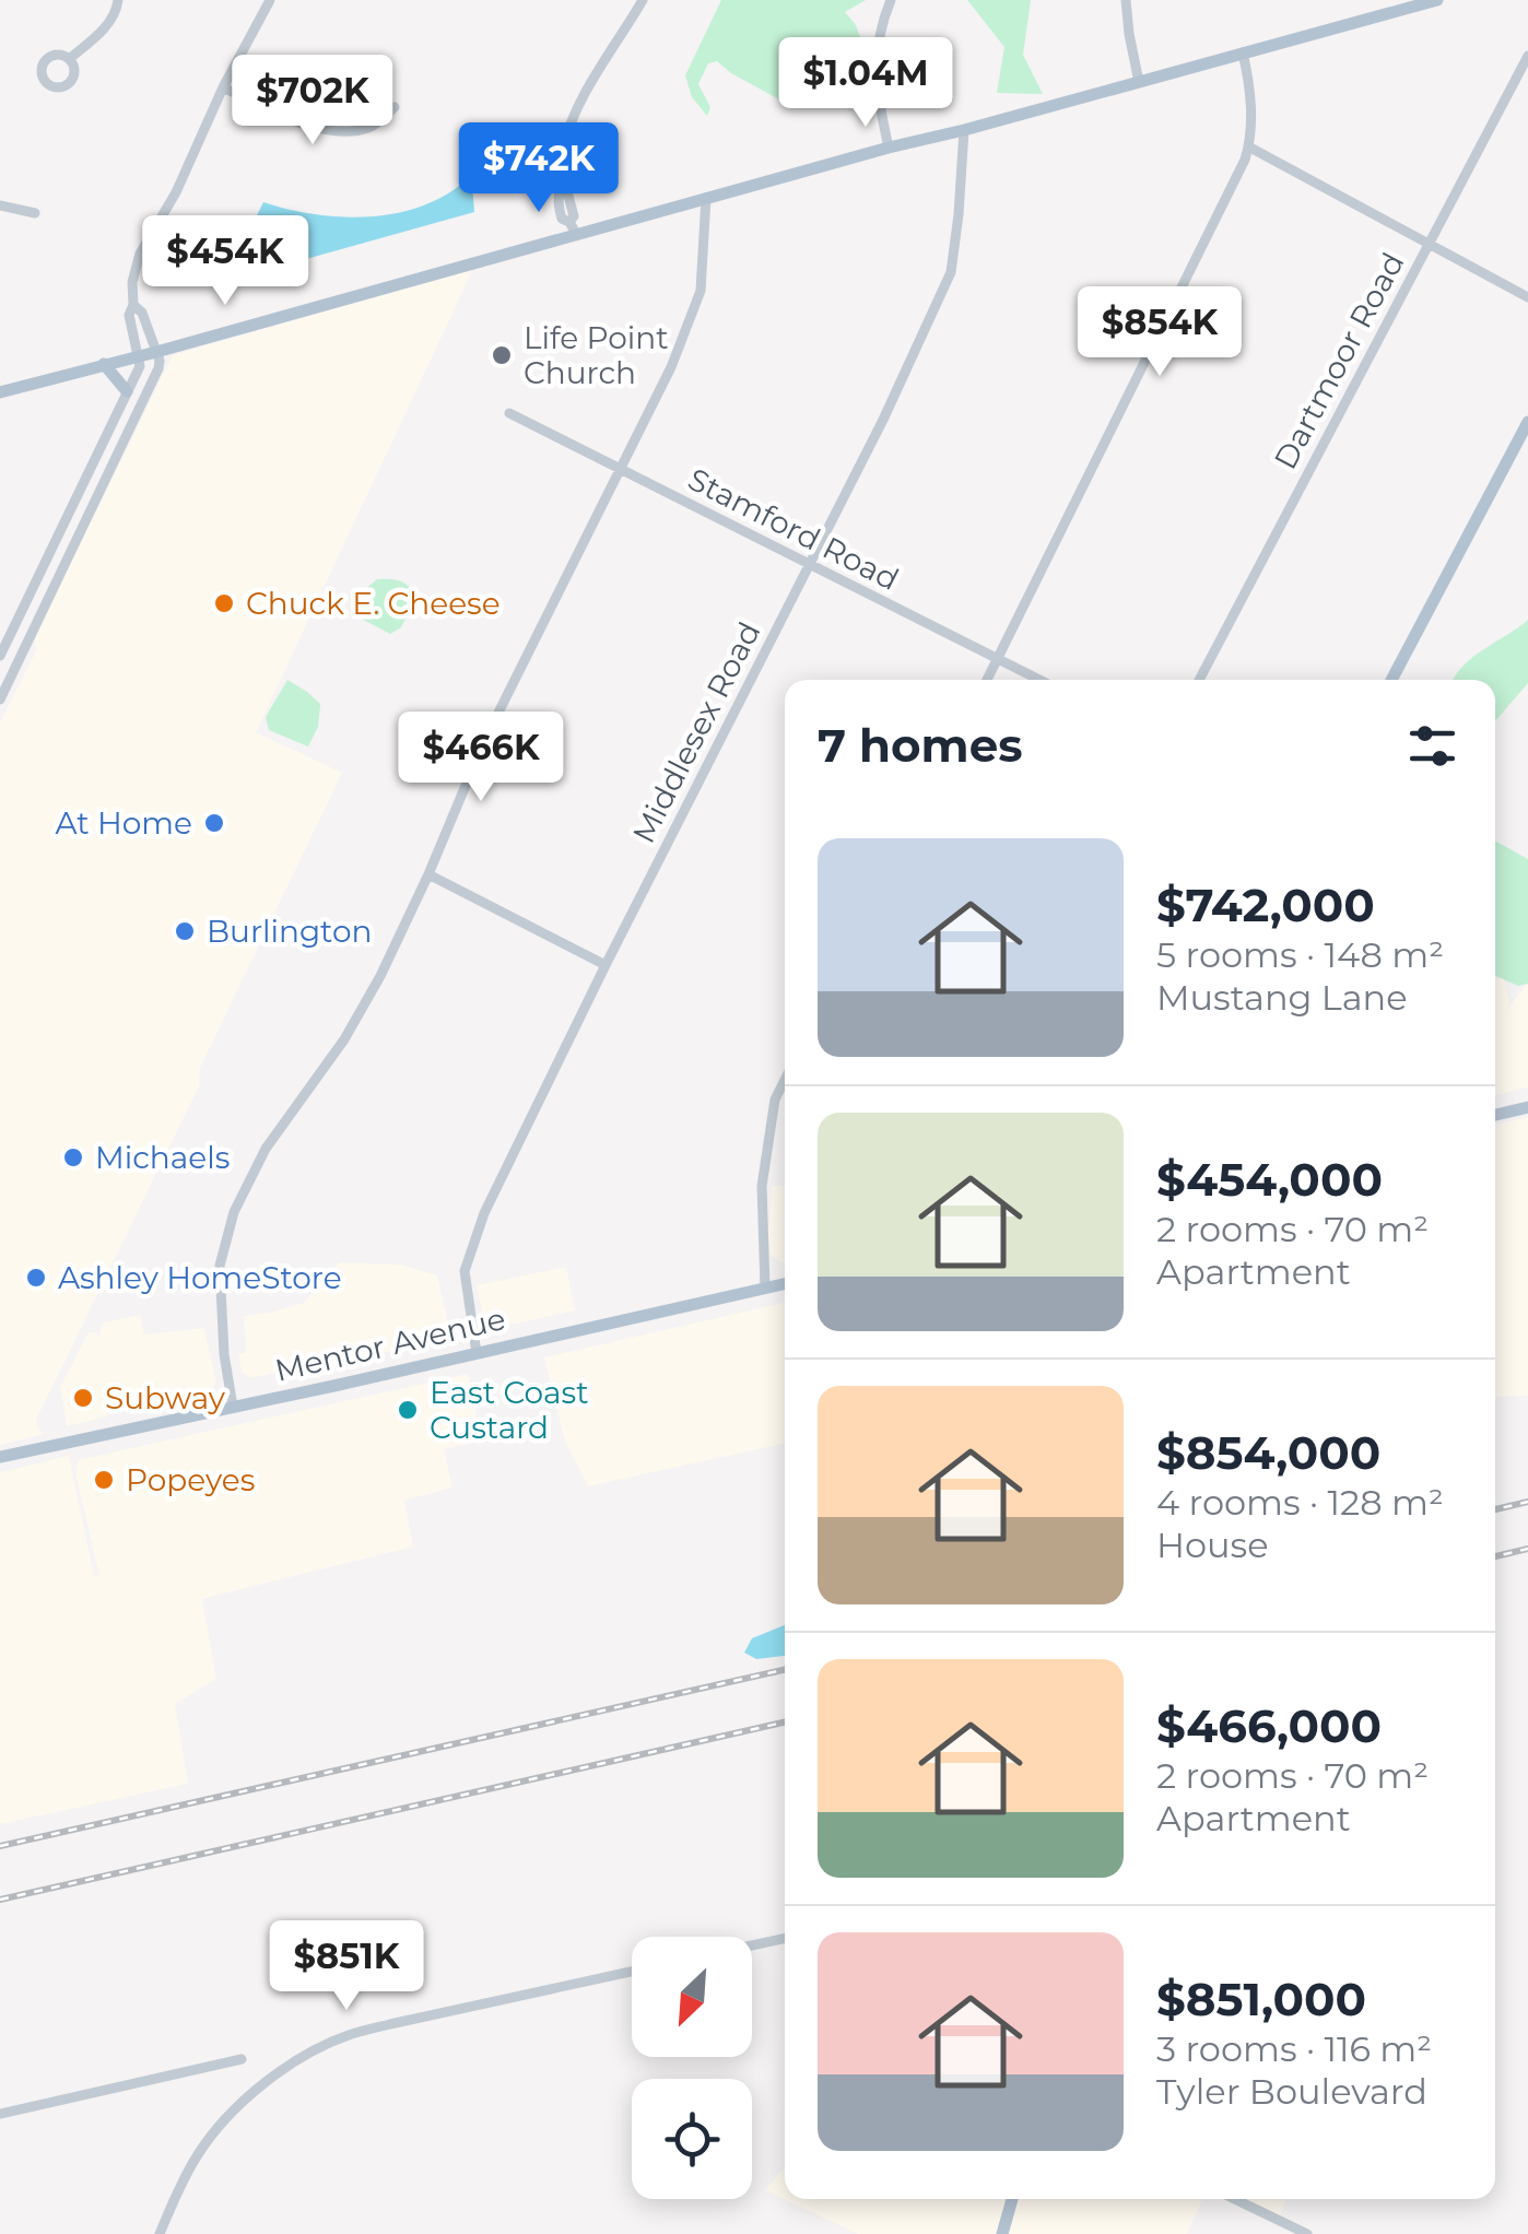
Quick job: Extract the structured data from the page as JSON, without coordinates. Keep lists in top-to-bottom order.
{
  "streets": {
    "main road": ["Mentor Avenue"],
    "street": ["Dartmoor Road", "Stamford Road", "Middlesex Road"]
  },
  "crossings": [
    ["Stamford Road", "Middlesex Road"],
    ["Middlesex Road", "Mentor Avenue"]
  ],
  "places": [
    "Life Point Church",
    "Chuck E. Cheese",
    "At Home",
    "Burlington",
    "Michaels",
    "Ashley HomeStore",
    "Subway",
    "East Coast Custard",
    "Popeyes"
  ],
  "north": "bottom left",
  "page": {
    "price": [
      "$1.04M",
      "$702K",
      "$742K",
      "$454K",
      "$854K",
      "$466K",
      "$851K"
    ],
    "heading": "7 homes",
    "list": [
      {
        "name": "$742,000",
        "note": "5 rooms · 148 m² · Mustang Lane"
      },
      {
        "name": "$454,000",
        "note": "2 rooms · 70 m² · Apartment"
      },
      {
        "name": "$854,000",
        "note": "4 rooms · 128 m² · House"
      },
      {
        "name": "$466,000",
        "note": "2 rooms · 70 m² · Apartment"
      },
      {
        "name": "$851,000",
        "note": "3 rooms · 116 m² · Tyler Boulevard"
      }
    ]
  }
}
